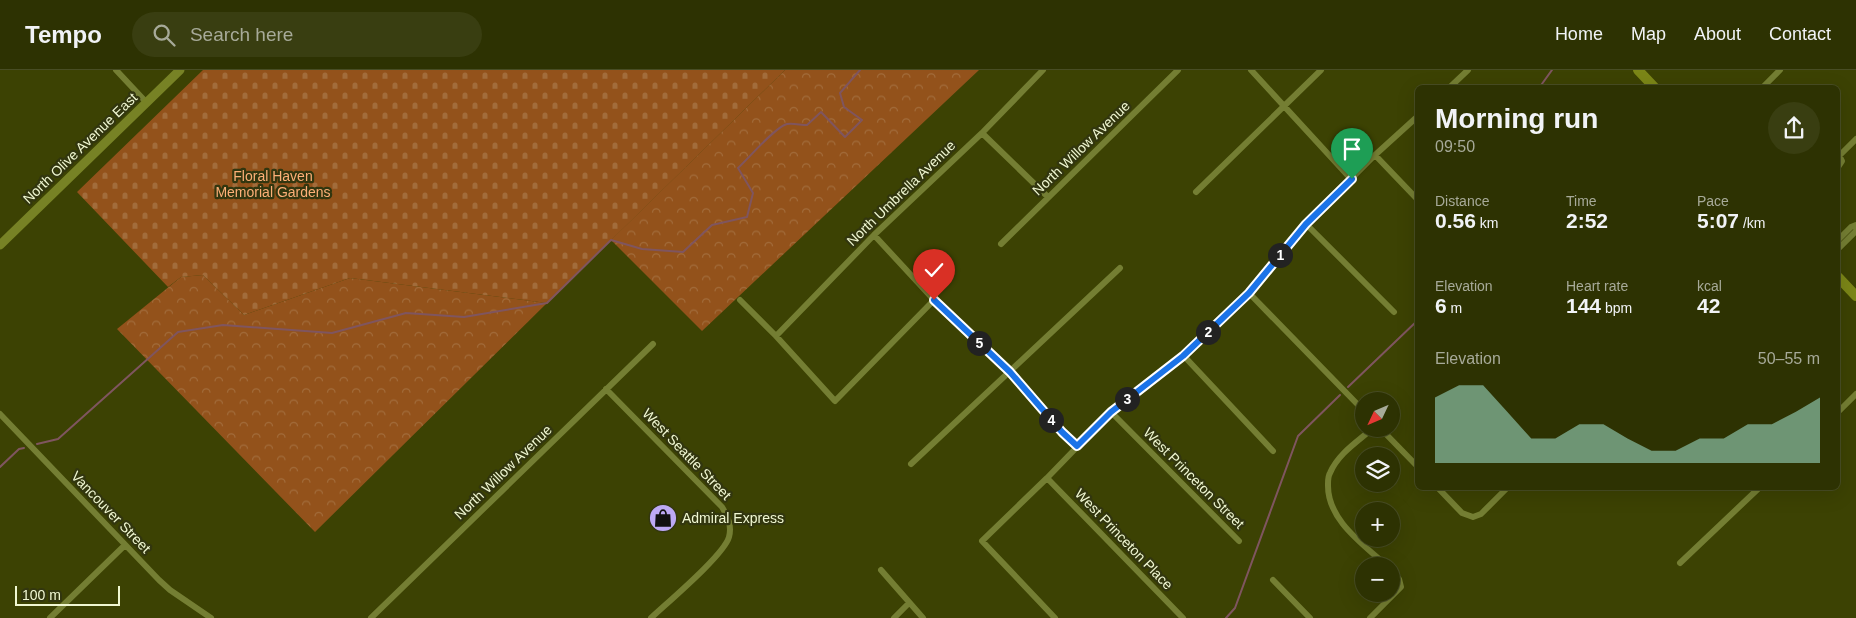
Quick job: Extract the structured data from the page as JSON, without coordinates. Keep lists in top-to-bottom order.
{
  "streets": {
    "street": [
      "North Olive Avenue East",
      "North Willow Avenue",
      "North Umbrella Avenue",
      "West Seattle Street",
      "West Princeton Street",
      "Vancouver Street",
      "West Princeton Place"
    ]
  },
  "crossings": [
    ["North Willow Avenue", "West Seattle Street"]
  ],
  "parks": ["Floral Haven Memorial Gardens"],
  "places": {
    "shop": ["Admiral Express"]
  },
  "scale_bar": "100 m",
  "north": "bottom left",
  "page": {
    "header": "Tempo",
    "search": "Search here",
    "nav": [
      "Home",
      "Map",
      "About",
      "Contact"
    ],
    "heading": ["Morning run", "09:50"],
    "stats": [
      ["Distance", "0.56 km"],
      ["Time", "2:52"],
      ["Pace", "5:07 /km"],
      ["Elevation", "6 m"],
      ["Heart rate", "144 bpm"],
      ["kcal", "42"]
    ],
    "pins": [
      "1",
      "2",
      "5",
      "3",
      "4"
    ],
    "chart": ["Elevation", "50–55 m"],
    "map_buttons": ["+", "−"],
    "scale": "100 m"
  }
}
